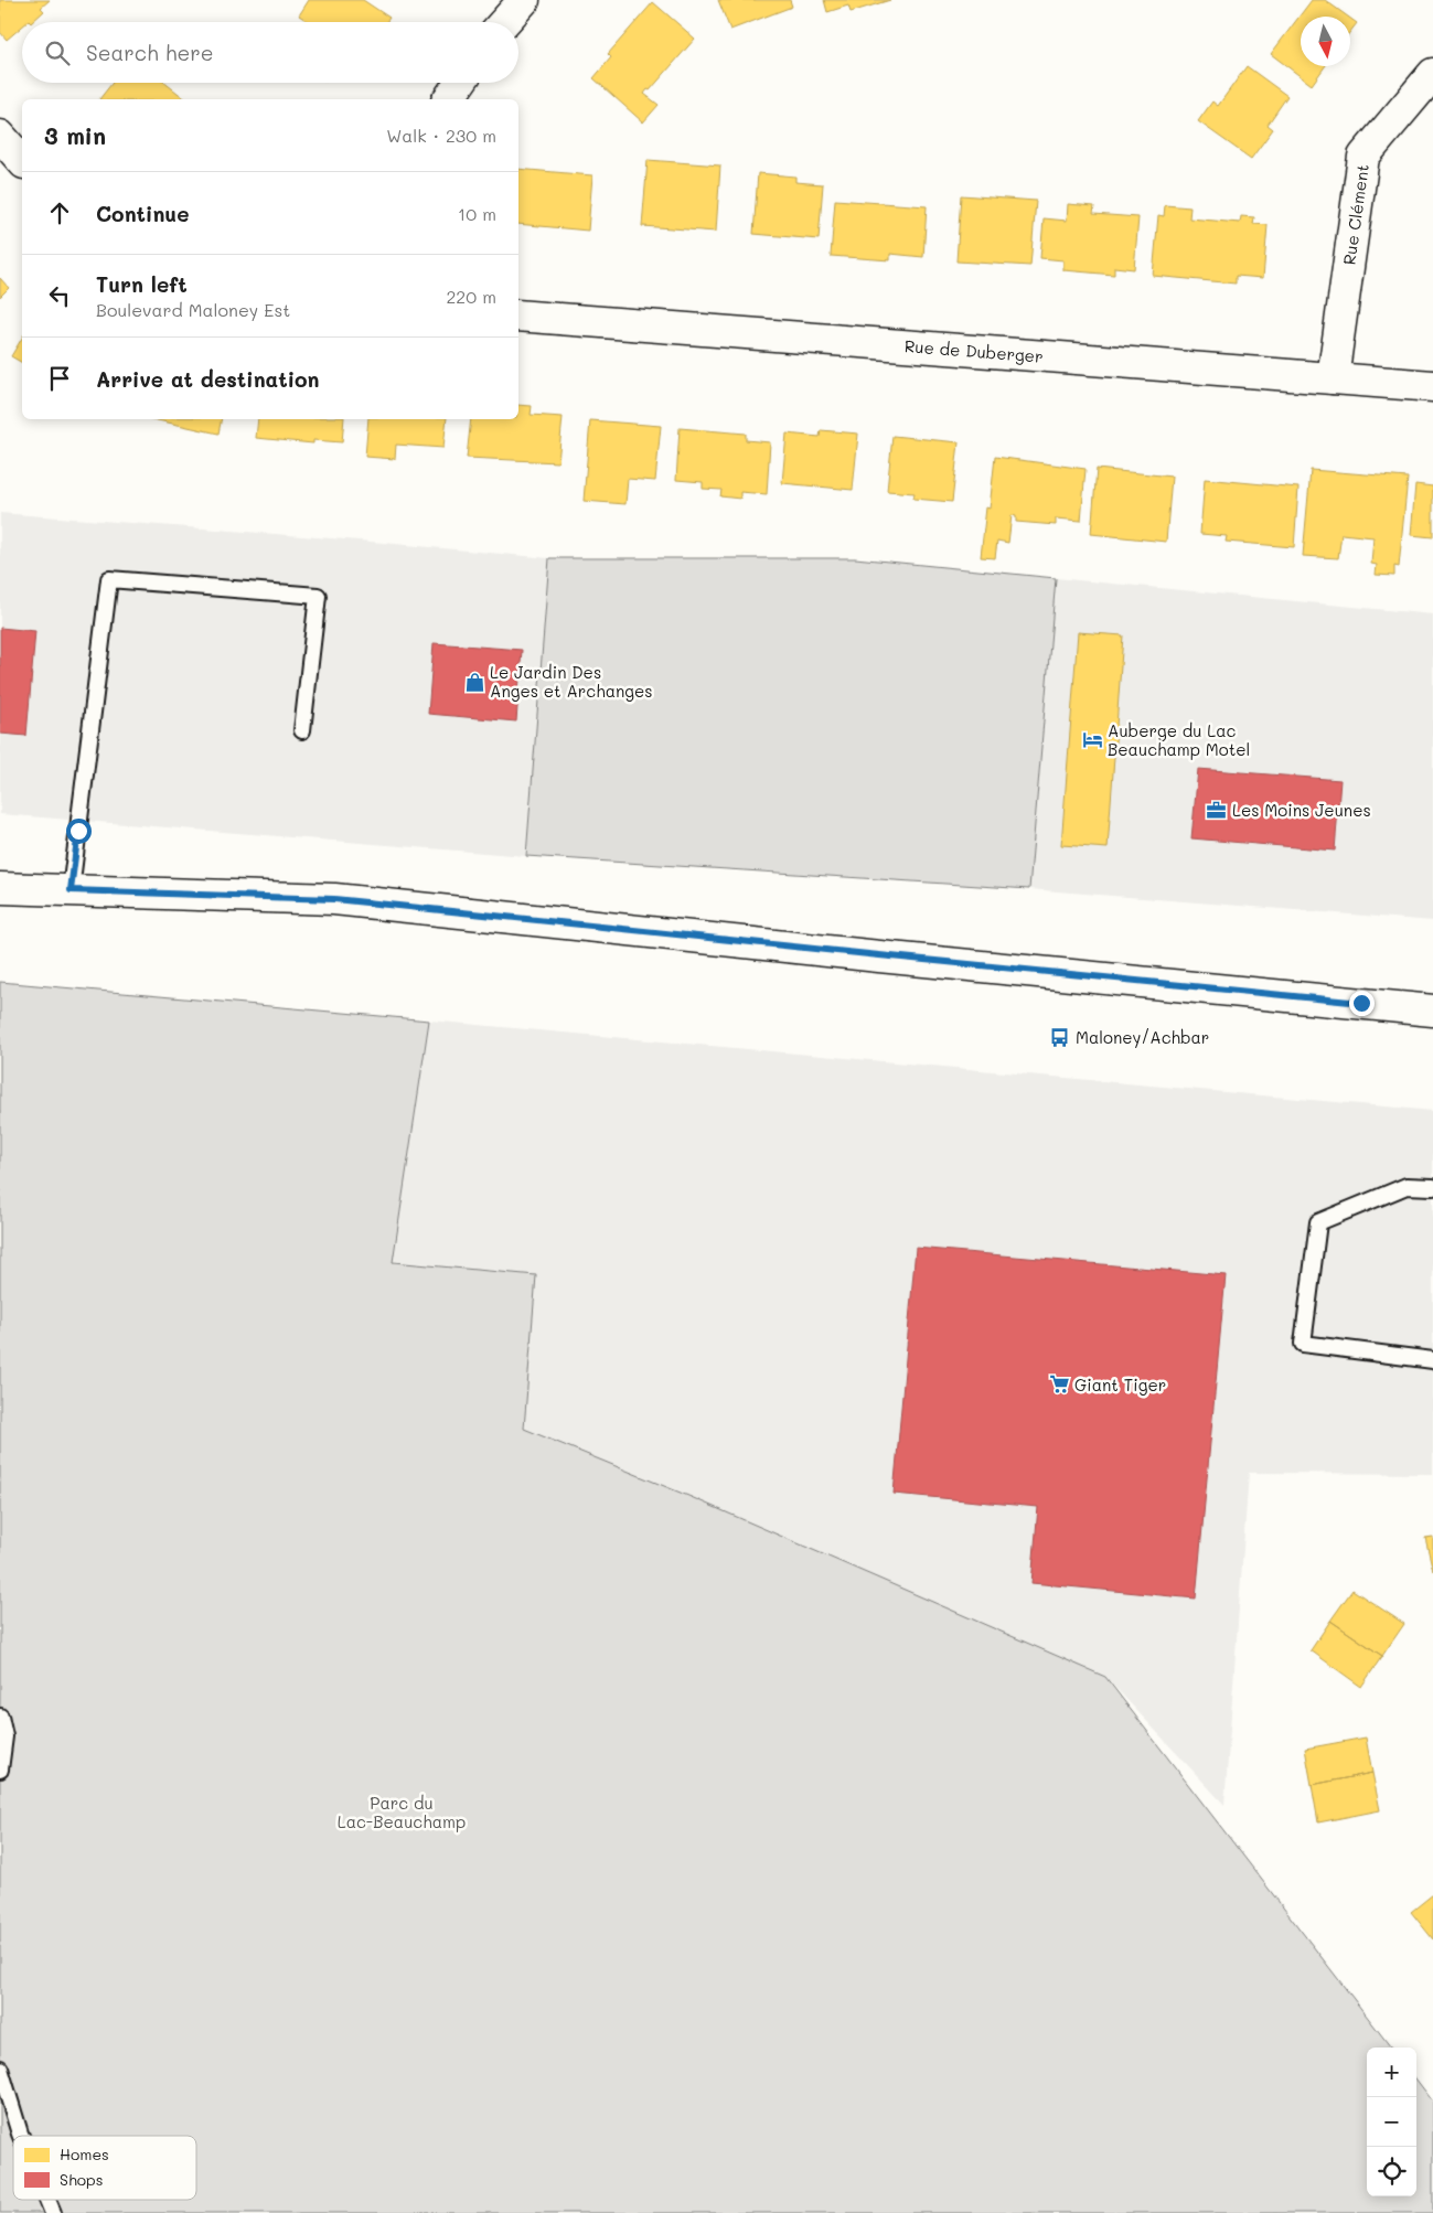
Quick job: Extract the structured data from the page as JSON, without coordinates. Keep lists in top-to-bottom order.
{
  "streets": {
    "main road": ["Rue Clément", "Rue de Duberger"]
  },
  "crossings": [
    ["Rue Clément", "Rue de Duberger"]
  ],
  "parks": ["Parc du Lac-Beauchamp"],
  "places": {
    "shop": ["Le Jardin Des Anges et Archanges"],
    "hotel": ["Auberge du Lac Beauchamp Motel"],
    "office": ["Les Moins Jeunes"],
    "bus stop": ["Maloney/Achbar"],
    "supermarket": ["Giant Tiger"]
  },
  "legend": ["Homes", "Shops"],
  "north": "bottom",
  "page": {
    "search": "Search here",
    "heading": ["3 min", "Walk · 230 m"],
    "list": [
      ["Continue", "10 m"],
      ["Turn left", "Boulevard Maloney Est", "220 m"],
      "Arrive at destination"
    ],
    "map_buttons": ["+", "−"]
  }
}
